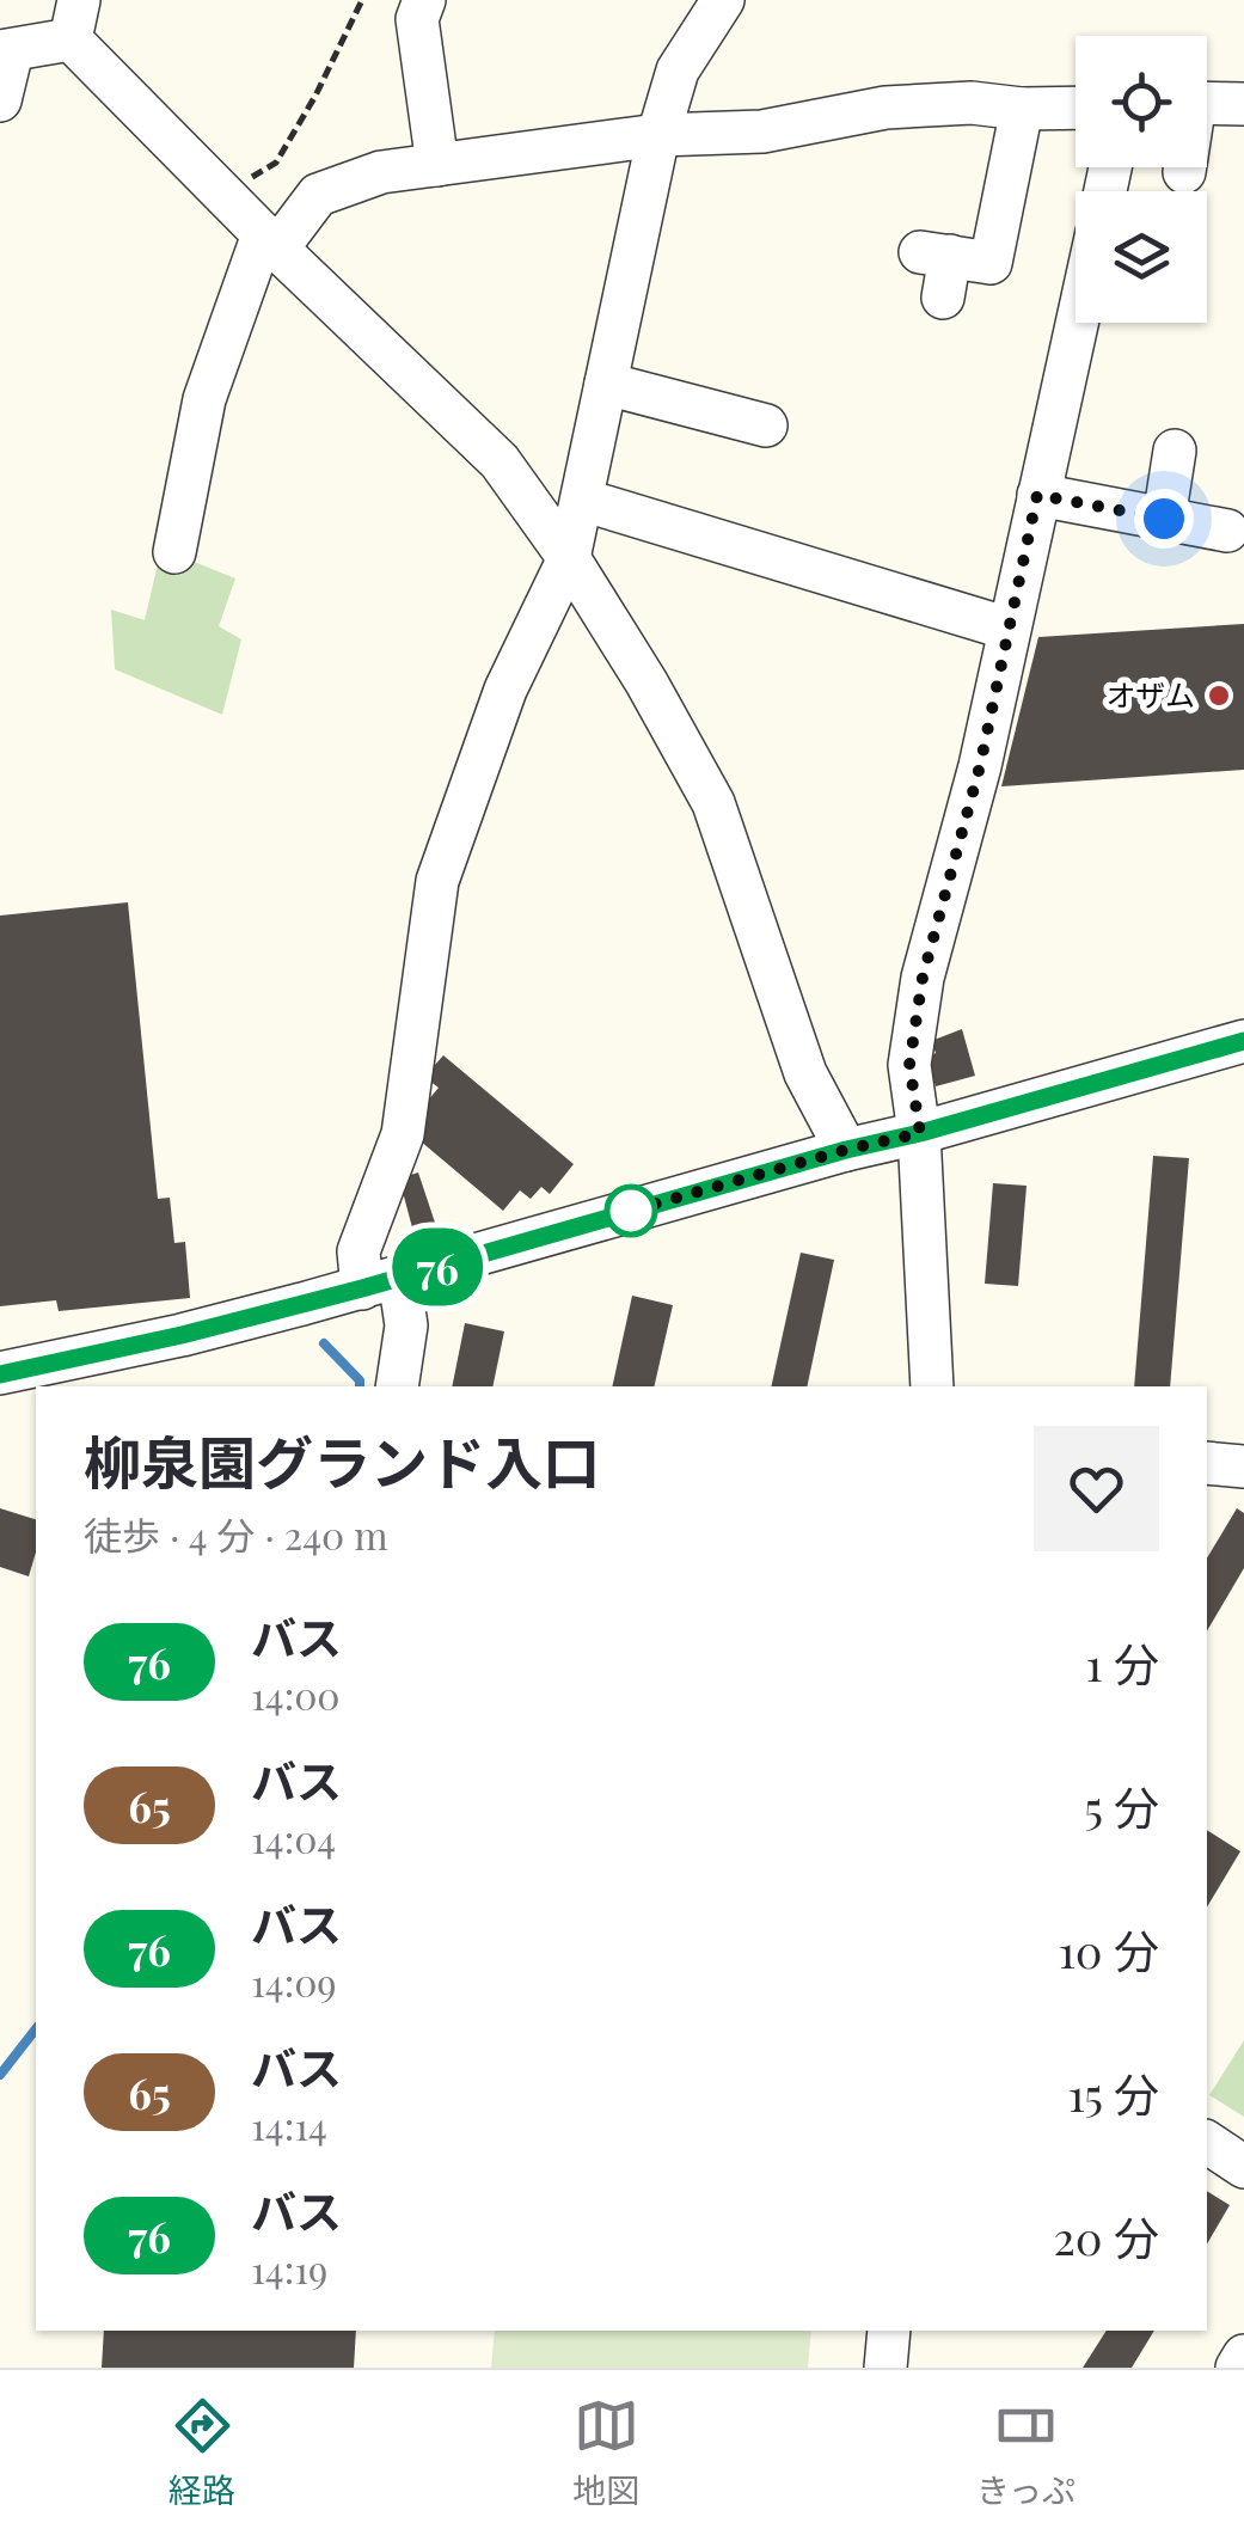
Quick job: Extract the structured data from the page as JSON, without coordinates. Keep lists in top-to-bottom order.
{
  "places": ["オザム"],
  "lines": ["bus line 76"],
  "page": {
    "on_map": "76",
    "heading": ["柳泉園グランド入口", "徒歩 · 4 分 · 240 m"],
    "list": [
      {
        "mark": "76",
        "name": "バス",
        "note": "14:00",
        "value": "1 分"
      },
      {
        "mark": "65",
        "name": "バス",
        "note": "14:04",
        "value": "5 分"
      },
      {
        "mark": "76",
        "name": "バス",
        "note": "14:09",
        "value": "10 分"
      },
      {
        "mark": "65",
        "name": "バス",
        "note": "14:14",
        "value": "15 分"
      },
      {
        "mark": "76",
        "name": "バス",
        "note": "14:19",
        "value": "20 分"
      }
    ],
    "tabs": ["経路", "地図", "きっぷ"]
  }
}
